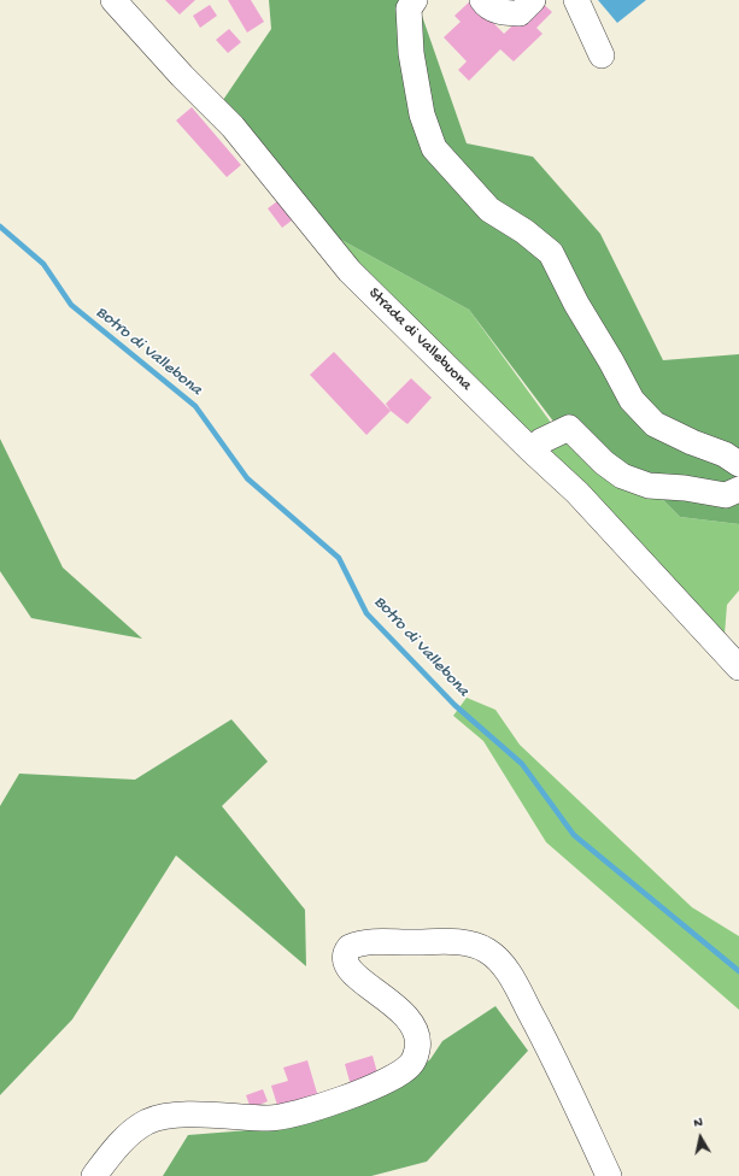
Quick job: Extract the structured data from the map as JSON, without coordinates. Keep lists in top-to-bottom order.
{
  "streets": {
    "street": ["Strada di Vallebuona"]
  },
  "water": ["Botro di Vallebona"],
  "north": "top"
}
